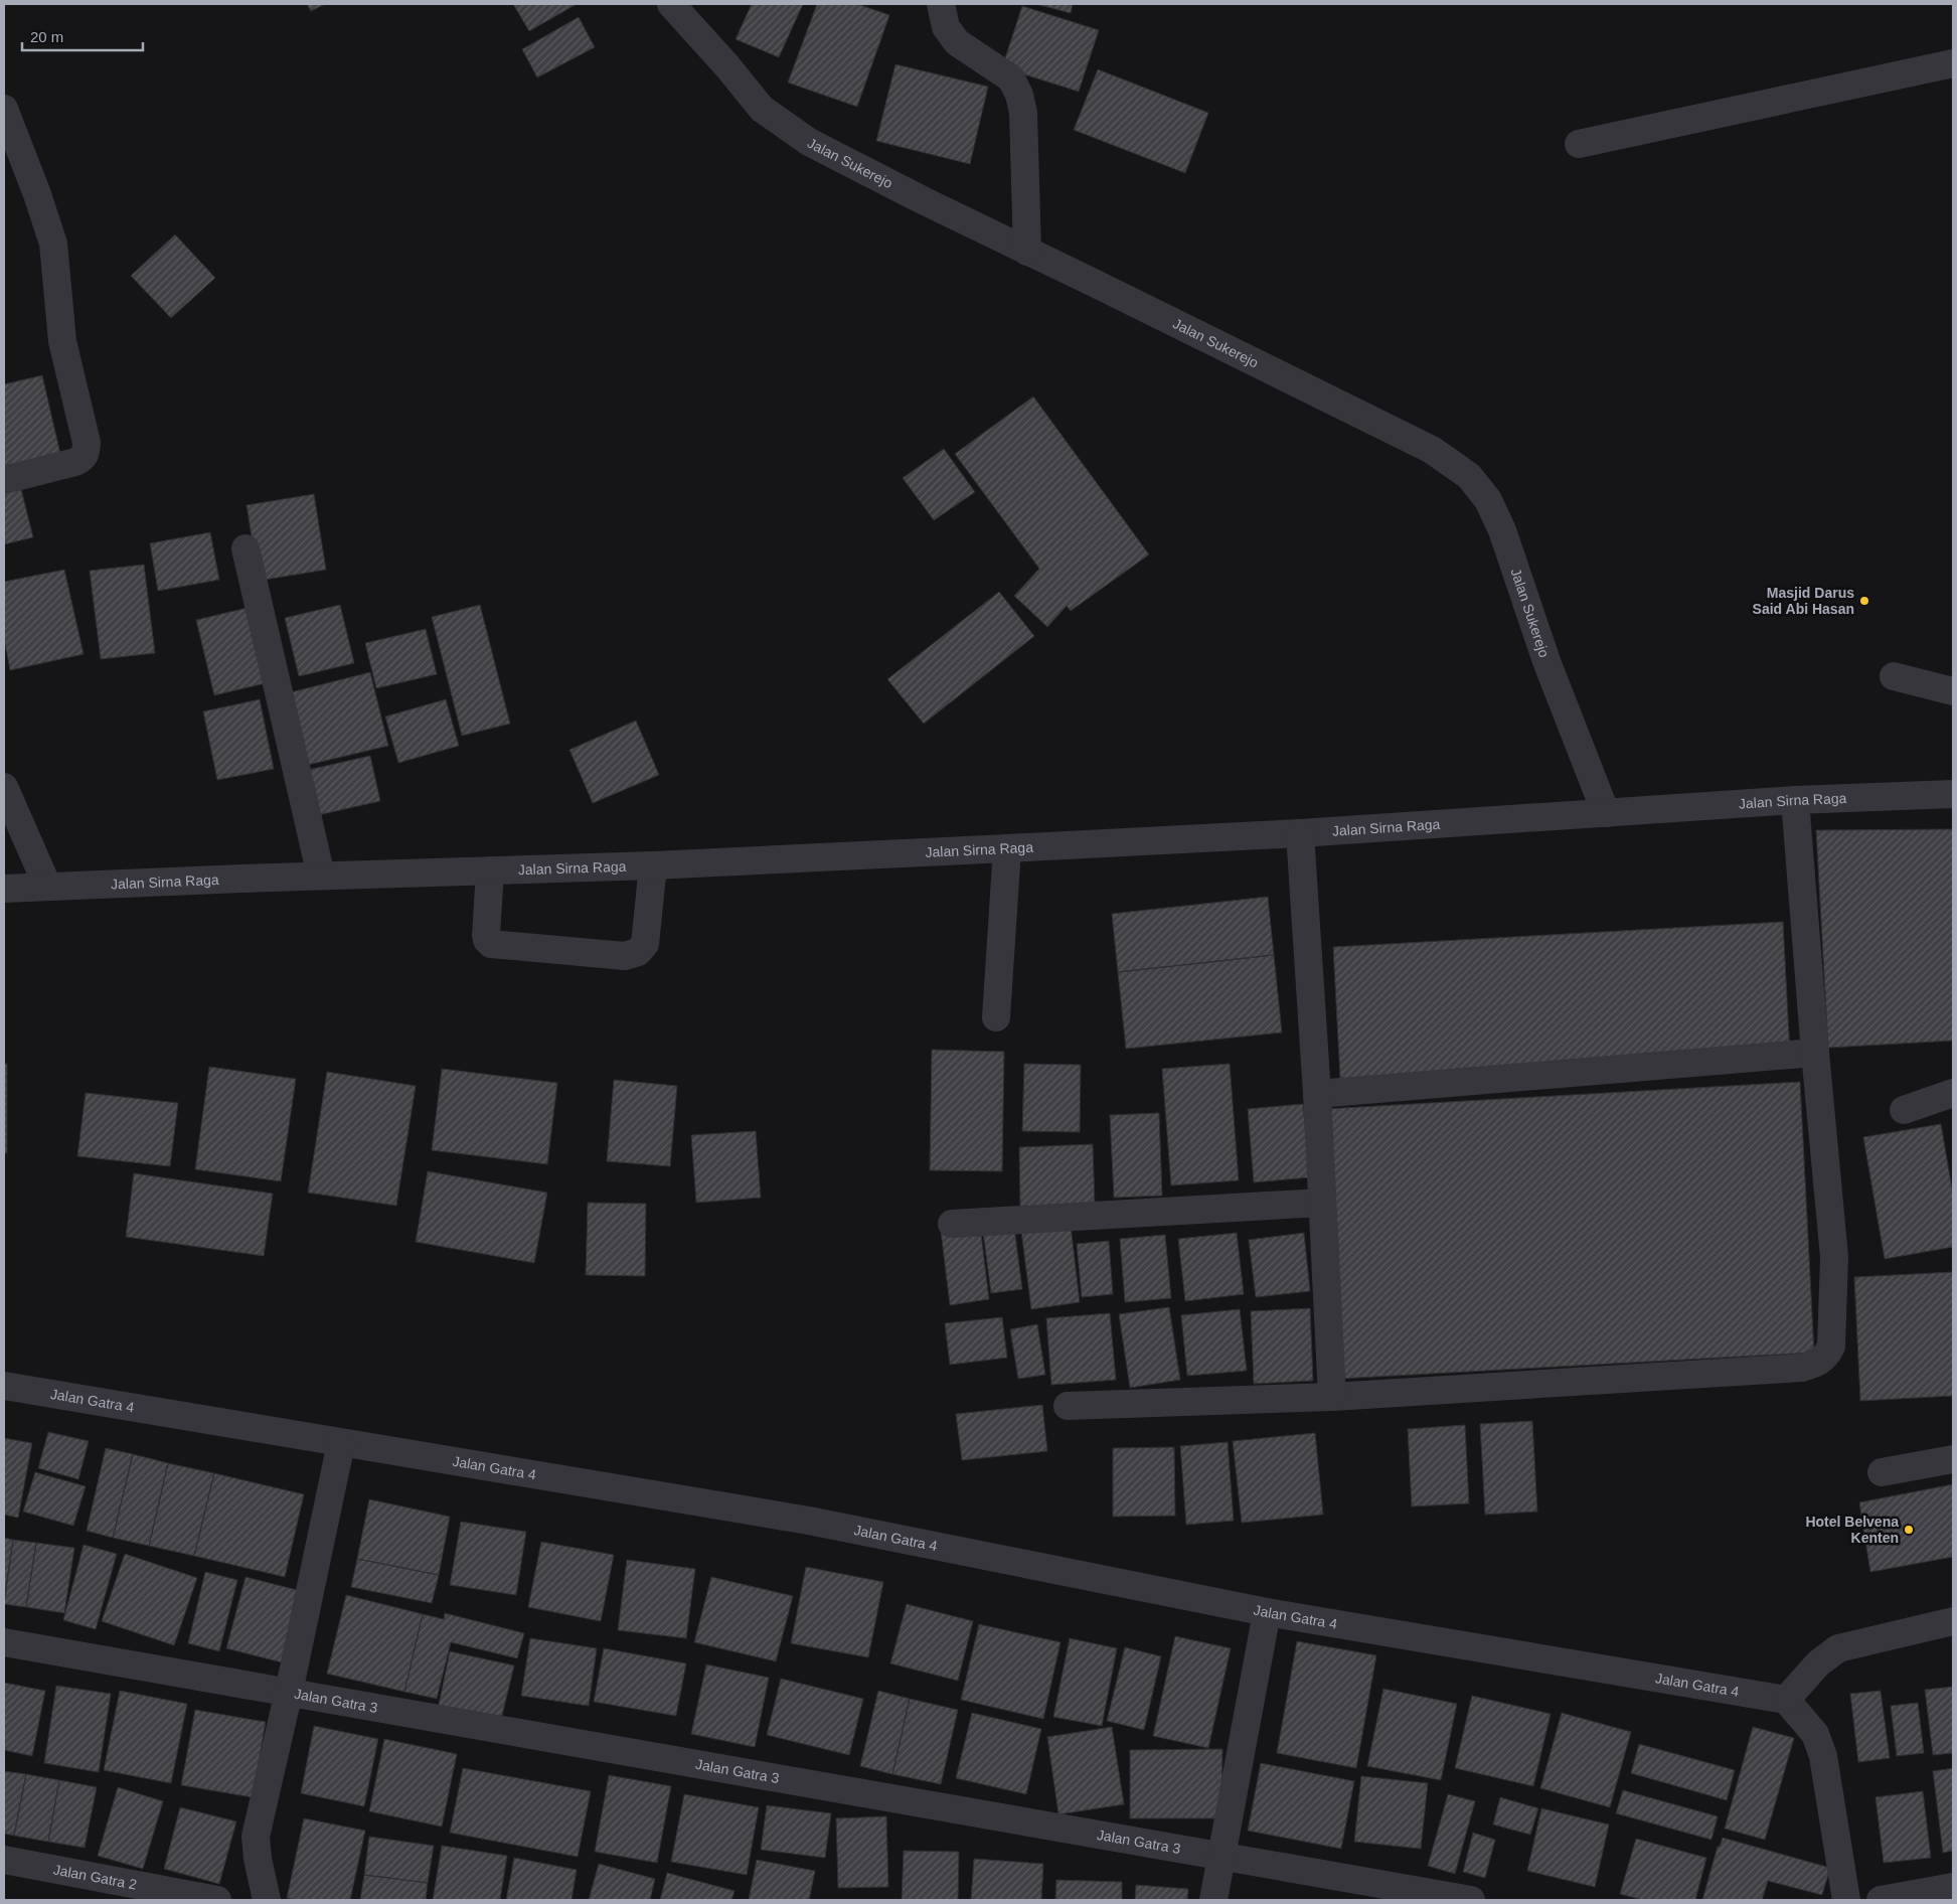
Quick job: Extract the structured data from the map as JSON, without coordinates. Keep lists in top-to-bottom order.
{
  "streets": {
    "street": [
      "Jalan Sukerejo",
      "Jalan Sirna Raga",
      "Jalan Gatra 4",
      "Jalan Gatra 3",
      "Jalan Gatra 2"
    ]
  },
  "crossings": [
    ["Jalan Sukerejo", "Jalan Sirna Raga"]
  ],
  "places": ["Masjid Darus Said Abi Hasan", "Hotel Belvena Kenten"],
  "scale_bar": "20 m"
}
